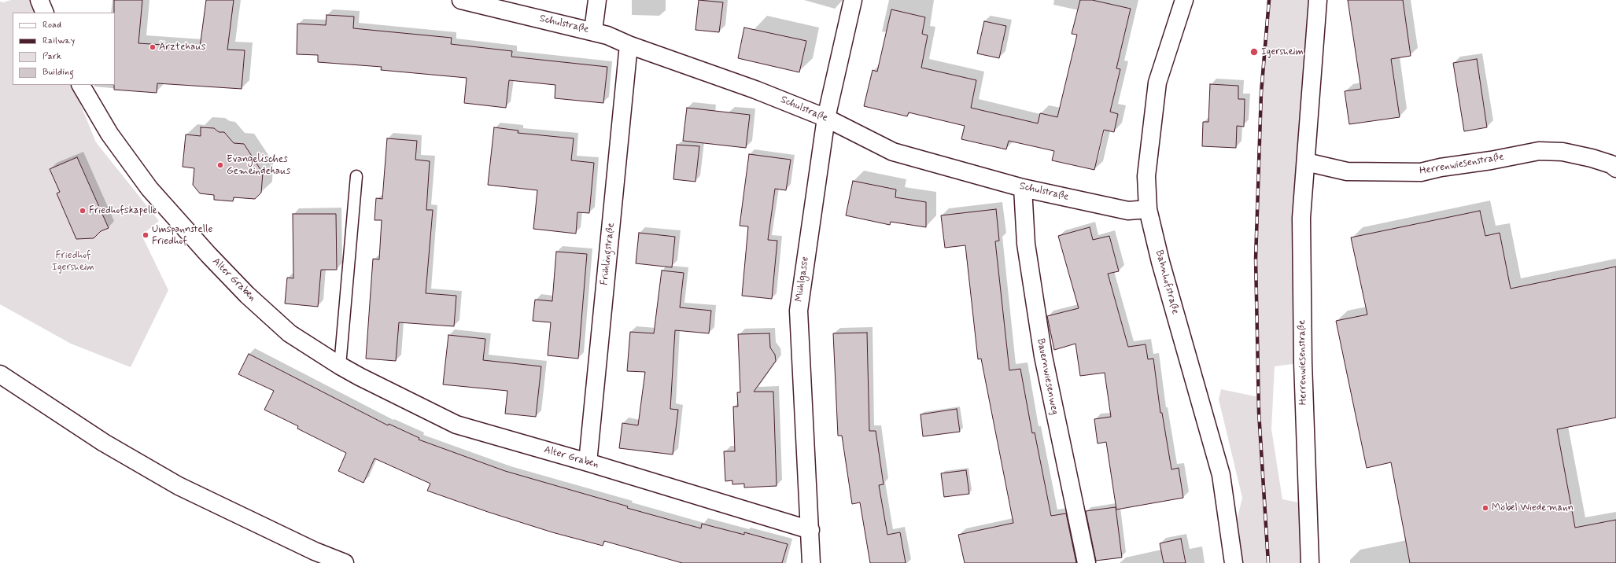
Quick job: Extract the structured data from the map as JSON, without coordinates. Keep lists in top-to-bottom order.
{
  "streets": {
    "street": [
      "Schulstraße",
      "Herrenwiesenstraße",
      "Frühlingstraße",
      "Mühlgasse",
      "Alter Graben",
      "Bahnhofstraße",
      "Bauernwiesenweg"
    ]
  },
  "crossings": [
    ["Schulstraße", "Frühlingstraße"],
    ["Schulstraße", "Mühlgasse"],
    ["Schulstraße", "Bahnhofstraße"],
    ["Schulstraße", "Bauernwiesenweg"],
    ["Frühlingstraße", "Alter Graben"],
    ["Mühlgasse", "Alter Graben"]
  ],
  "parks": ["Friedhof Igersheim"],
  "places": [
    "Ärztehaus",
    "Igersheim",
    "Evangelisches Gemeindehaus",
    "Friedhofskapelle",
    "Umspannstelle Friedhof",
    "Möbel Wiedemann"
  ],
  "legend": [
    "Road",
    "Railway",
    "Park",
    "Building"
  ]
}
